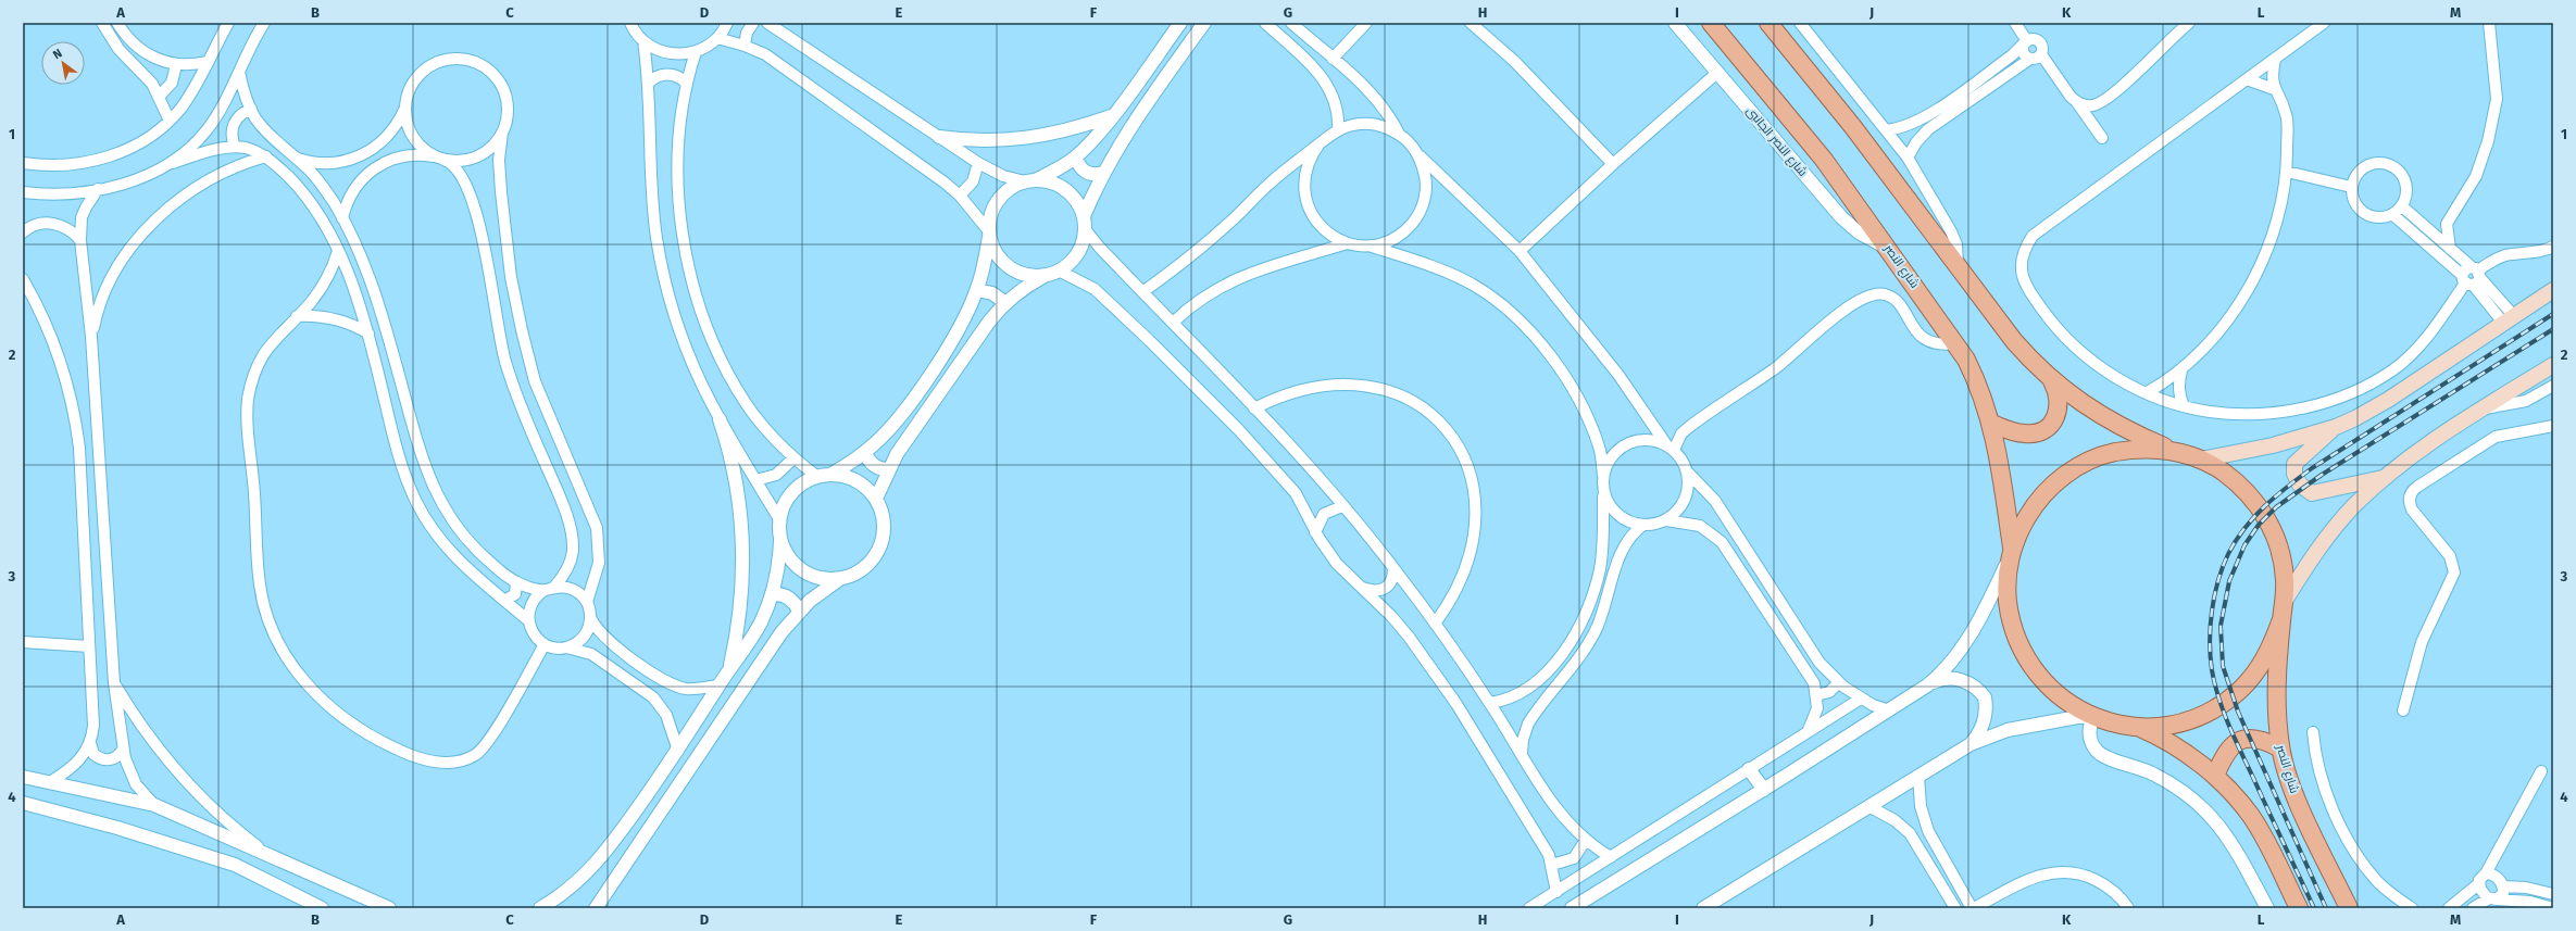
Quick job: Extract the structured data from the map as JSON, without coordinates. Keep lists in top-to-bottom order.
{
  "streets": {
    "main road": ["شارع النصر"],
    "street": ["شارع النصر الجانبى"]
  },
  "crossings": [
    ["شارع النصر الجانبى", "شارع النصر"]
  ],
  "north": "top left",
  "grid": {
    "columns": [
      "A",
      "B",
      "C",
      "D",
      "E",
      "F",
      "G",
      "H",
      "I",
      "J",
      "K",
      "L",
      "M"
    ],
    "rows": [
      "1",
      "2",
      "3",
      "4"
    ]
  }
}
